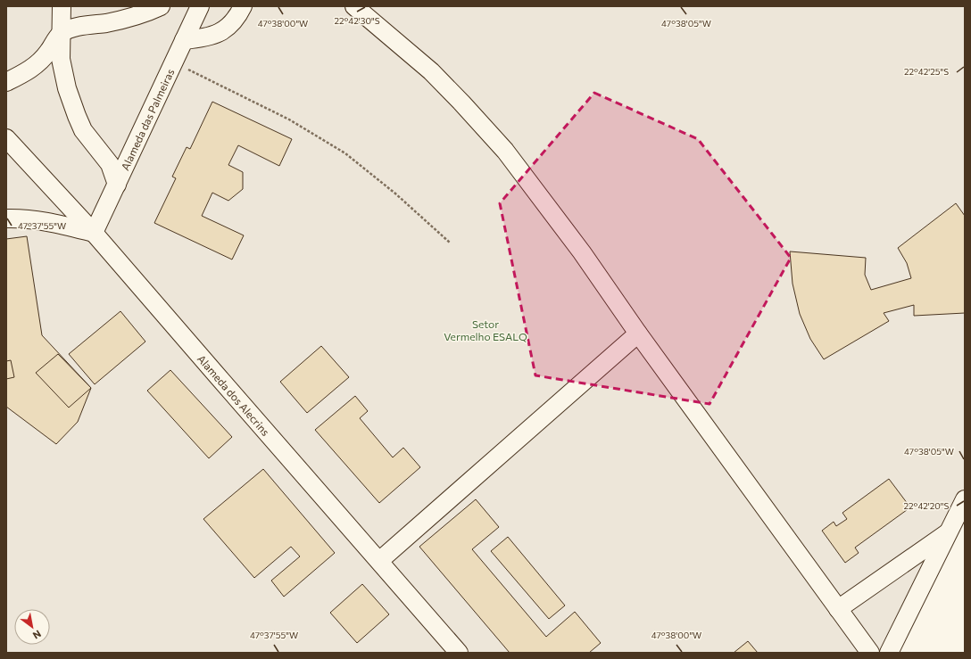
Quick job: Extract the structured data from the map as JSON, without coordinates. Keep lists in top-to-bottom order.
{
  "streets": {
    "lane": ["Alameda das Palmeiras", "Alameda dos Alecrins"]
  },
  "crossings": [
    ["Alameda das Palmeiras", "Alameda dos Alecrins"]
  ],
  "parks": ["Setor Vermelho ESALQ"],
  "north": "bottom right",
  "coordinates": [
    "22°42'30\"S",
    "47°38'00\"W",
    "47°38'05\"W",
    "22°42'25\"S",
    "47°37'55\"W",
    "22°42'20\"S"
  ]
}
